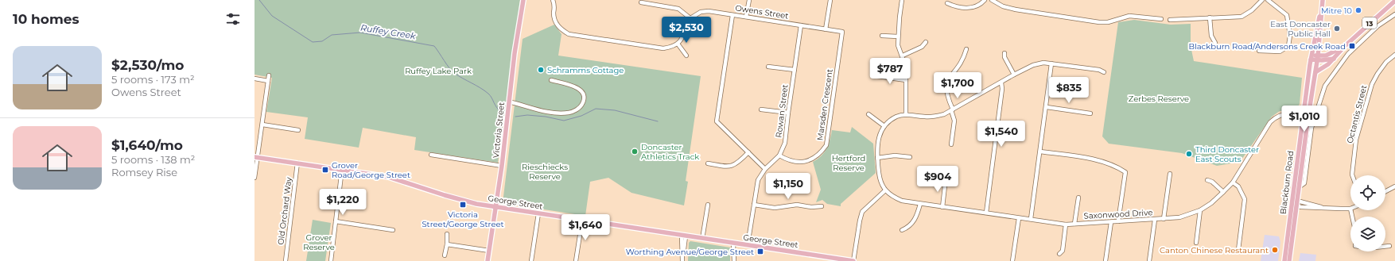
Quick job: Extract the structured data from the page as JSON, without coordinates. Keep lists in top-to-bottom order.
{
  "streets": {
    "main road": [
      "13",
      "Victoria Street",
      "Blackburn Road",
      "George Street"
    ],
    "street": [
      "Owens Street",
      "Marsden Crescent",
      "Rowan Street",
      "Octantis Street",
      "Old Orchard Way",
      "Saxonwood Drive"
    ]
  },
  "crossings": [
    ["Owens Street", "Marsden Crescent"],
    ["Owens Street", "Rowan Street"],
    ["13", "Blackburn Road"],
    ["Marsden Crescent", "Rowan Street"],
    ["Rowan Street", "George Street"],
    ["Victoria Street", "George Street"],
    ["Blackburn Road", "Saxonwood Drive"],
    ["George Street", "Old Orchard Way"]
  ],
  "water": ["Ruffey Creek"],
  "parks": [
    "Ruffey Lake Park",
    "Zerbes Reserve",
    "Hertford Reserve",
    "Rieschiecks Reserve",
    "Grover Reserve"
  ],
  "places": {
    "other": [
      "Mitre 10",
      "East Doncaster Public Hall",
      "Schramms Cottage",
      "Doncaster Athletics Track",
      "Third Doncaster East Scouts",
      "Canton Chinese Restaurant"
    ],
    "transit": [
      "Blackburn Road/Andersons Creek Road",
      "Grover Road/George Street",
      "Victoria Street/George Street",
      "Worthing Avenue/George Street"
    ]
  },
  "page": {
    "heading": "10 homes",
    "price": [
      "$2,530",
      "$787",
      "$1,700",
      "$835",
      "$1,010",
      "$1,540",
      "$904",
      "$1,150",
      "$1,220",
      "$1,640"
    ],
    "list": [
      {
        "name": "$2,530/mo",
        "note": "5 rooms · 173 m² · Owens Street"
      },
      {
        "name": "$1,640/mo",
        "note": "5 rooms · 138 m² · Romsey Rise"
      }
    ]
  }
}
